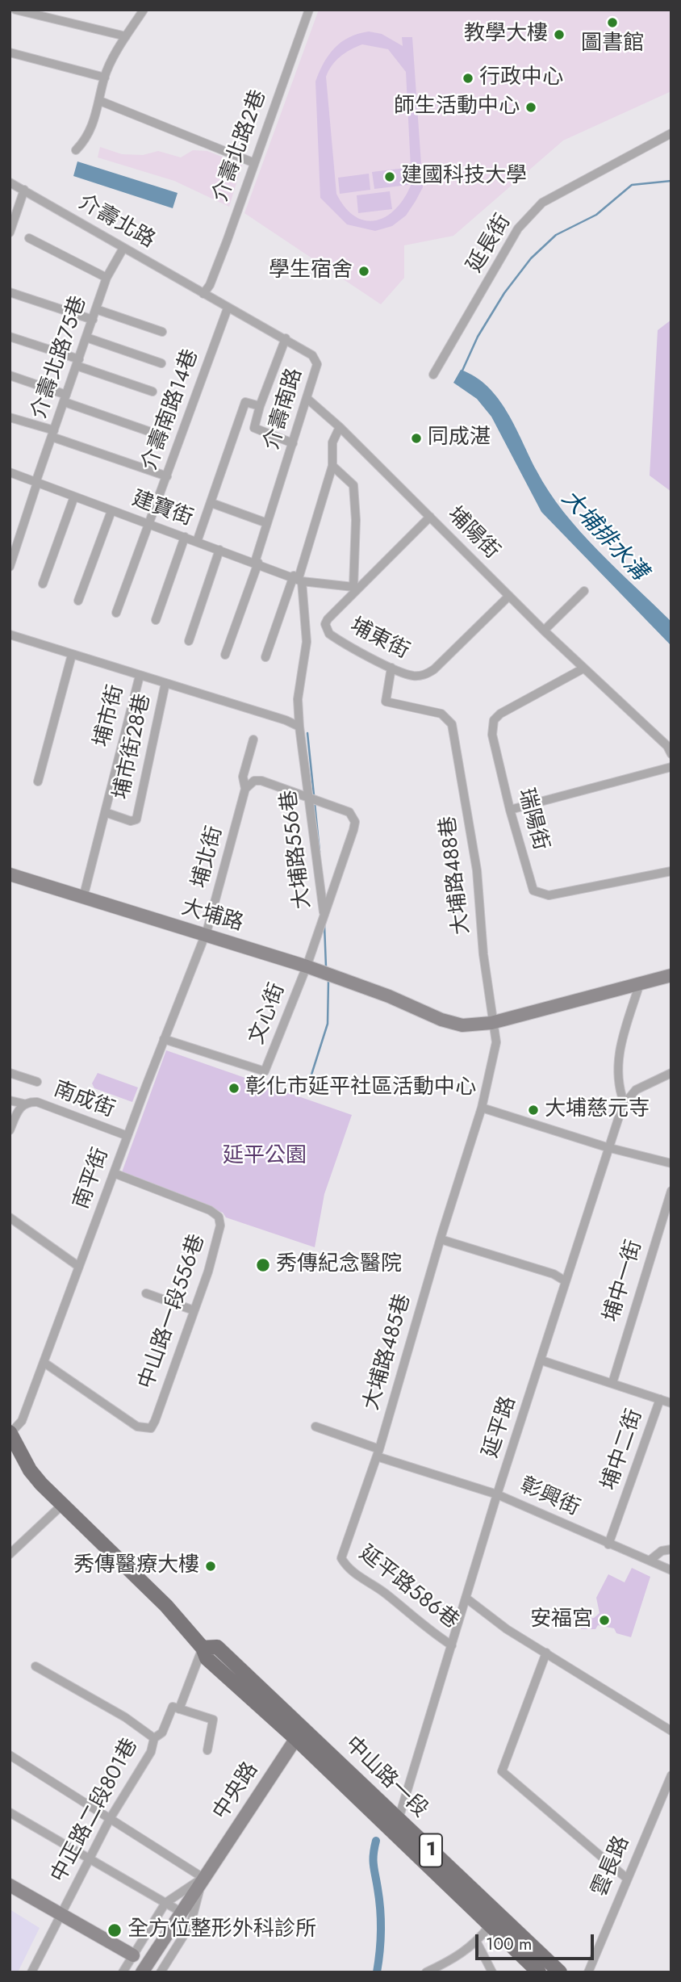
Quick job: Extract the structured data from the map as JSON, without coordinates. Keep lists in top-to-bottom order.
{
  "streets": {
    "main road": [
      "大埔路",
      "中山路一段",
      "中央路",
      "1"
    ],
    "street": [
      "介壽北路2巷",
      "介壽北路",
      "延長街",
      "介壽北路75巷",
      "介壽南路",
      "介壽南路14巷",
      "建寶街",
      "埔陽街",
      "埔東街",
      "埔市街",
      "埔市街28巷",
      "瑞陽街",
      "大埔路556巷",
      "埔北街",
      "大埔路488巷",
      "文心街",
      "南成街",
      "南平街",
      "埔中一街",
      "中山路一段556巷",
      "大埔路485巷",
      "延平路",
      "埔中二街",
      "彰興街",
      "延平路586巷",
      "中正路二段801巷",
      "雲長路"
    ]
  },
  "crossings": [
    ["介壽北路2巷", "介壽北路"],
    ["介壽北路2巷", "介壽南路"],
    ["介壽北路", "介壽北路75巷"],
    ["介壽北路", "介壽南路"],
    ["介壽北路75巷", "建寶街"],
    ["介壽南路", "介壽南路14巷"],
    ["介壽南路", "建寶街"],
    ["介壽南路", "埔陽街"],
    ["介壽南路14巷", "建寶街"],
    ["建寶街", "大埔路556巷"],
    ["埔陽街", "埔東街"],
    ["埔陽街", "瑞陽街"],
    ["埔東街", "大埔路488巷"],
    ["埔市街", "埔市街28巷"],
    ["埔市街", "大埔路"],
    ["埔市街28巷", "大埔路556巷"],
    ["大埔路556巷", "大埔路"],
    ["大埔路556巷", "文心街"],
    ["埔北街", "大埔路"],
    ["埔北街", "南平街"],
    ["大埔路488巷", "大埔路"],
    ["大埔路488巷", "大埔路485巷"],
    ["大埔路", "文心街"],
    ["大埔路", "南平街"],
    ["大埔路", "大埔路485巷"],
    ["文心街", "南平街"],
    ["南成街", "南平街"],
    ["南平街", "中山路一段556巷"],
    ["南平街", "中山路一段"],
    ["大埔路485巷", "彰興街"],
    ["大埔路485巷", "延平路586巷"],
    ["延平路", "彰興街"],
    ["延平路", "延平路586巷"],
    ["延平路", "中山路一段"],
    ["埔中二街", "彰興街"],
    ["中山路一段", "中央路"]
  ],
  "water": ["大埔排水溝"],
  "parks": ["延平公園"],
  "places": [
    "圖書館",
    "教學大樓",
    "行政中心",
    "師生活動中心",
    "建國科技大學",
    "學生宿舍",
    "同成湛",
    "彰化市延平社區活動中心",
    "大埔慈元寺",
    "秀傳紀念醫院",
    "秀傳醫療大樓",
    "安福宮",
    "全方位整形外科診所"
  ],
  "scale_bar": "100 m"
}
